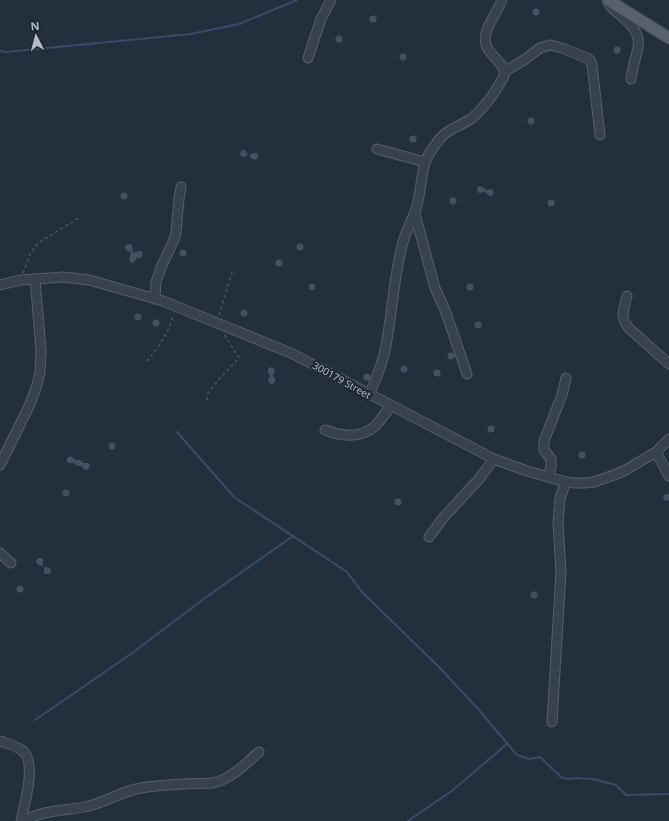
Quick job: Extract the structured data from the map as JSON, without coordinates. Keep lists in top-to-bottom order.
{
  "streets": {
    "street": ["300179 Street"]
  },
  "north": "top"
}
